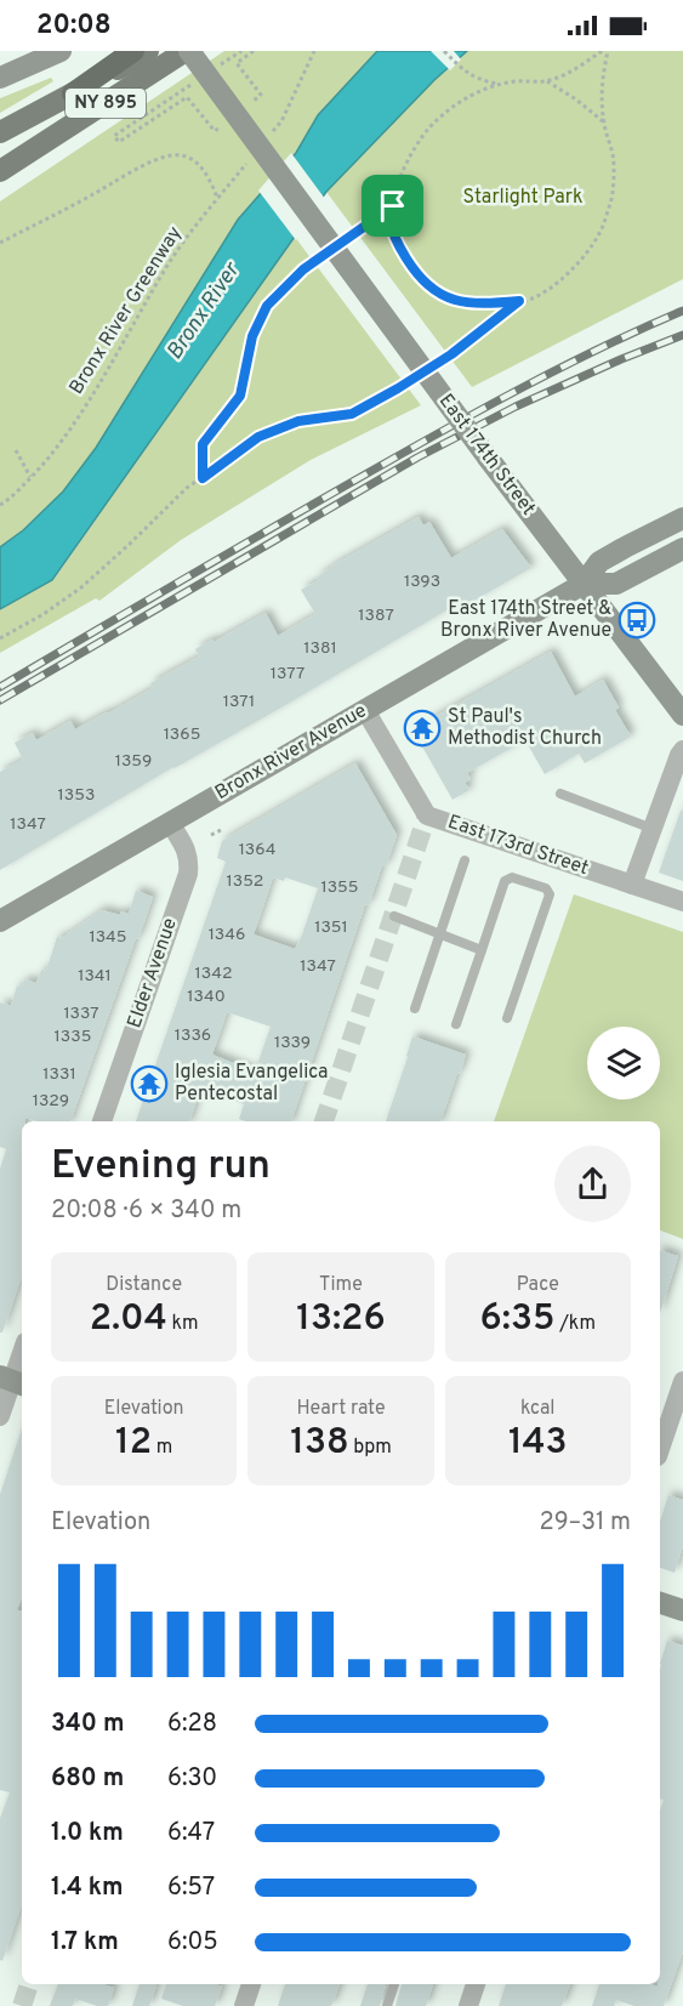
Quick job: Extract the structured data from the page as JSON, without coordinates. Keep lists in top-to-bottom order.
{
  "streets": {
    "main road": ["NY 895", "East 174th Street", "Bronx River Avenue"],
    "street": ["East 173rd Street", "Elder Avenue"],
    "path": ["Bronx River Greenway"]
  },
  "crossings": [
    ["NY 895", "East 174th Street"],
    ["East 174th Street", "Bronx River Avenue"],
    ["Bronx River Avenue", "East 173rd Street"],
    ["Bronx River Avenue", "Elder Avenue"]
  ],
  "water": ["Bronx River"],
  "parks": ["Starlight Park"],
  "places": {
    "bus stop": ["East 174th Street & Bronx River Avenue"],
    "temple": ["St Paul's Methodist Church", "Iglesia Evangelica Pentecostal"]
  },
  "house_numbers": [
    "1393",
    "1387",
    "1381",
    "1377",
    "1371",
    "1365",
    "1359",
    "1353",
    "1347",
    "1364",
    "1352",
    "1355",
    "1351",
    "1346",
    "1345",
    "1347",
    "1342",
    "1341",
    "1340",
    "1337",
    "1336",
    "1335",
    "1339",
    "1331",
    "1329"
  ],
  "page": {
    "status": "20:08",
    "heading": ["Evening run", "20:08 · 6 × 340 m"],
    "stats": [
      ["Distance", "2.04 km"],
      ["Time", "13:26"],
      ["Pace", "6:35 /km"],
      ["Elevation", "12 m"],
      ["Heart rate", "138 bpm"],
      ["kcal", "143"]
    ],
    "chart": ["Elevation", "29–31 m"],
    "list": [
      {
        "name": "340 m",
        "note": "6:28"
      },
      {
        "name": "680 m",
        "note": "6:30"
      },
      {
        "name": "1.0 km",
        "note": "6:47"
      },
      {
        "name": "1.4 km",
        "note": "6:57"
      },
      {
        "name": "1.7 km",
        "note": "6:05"
      }
    ]
  }
}
